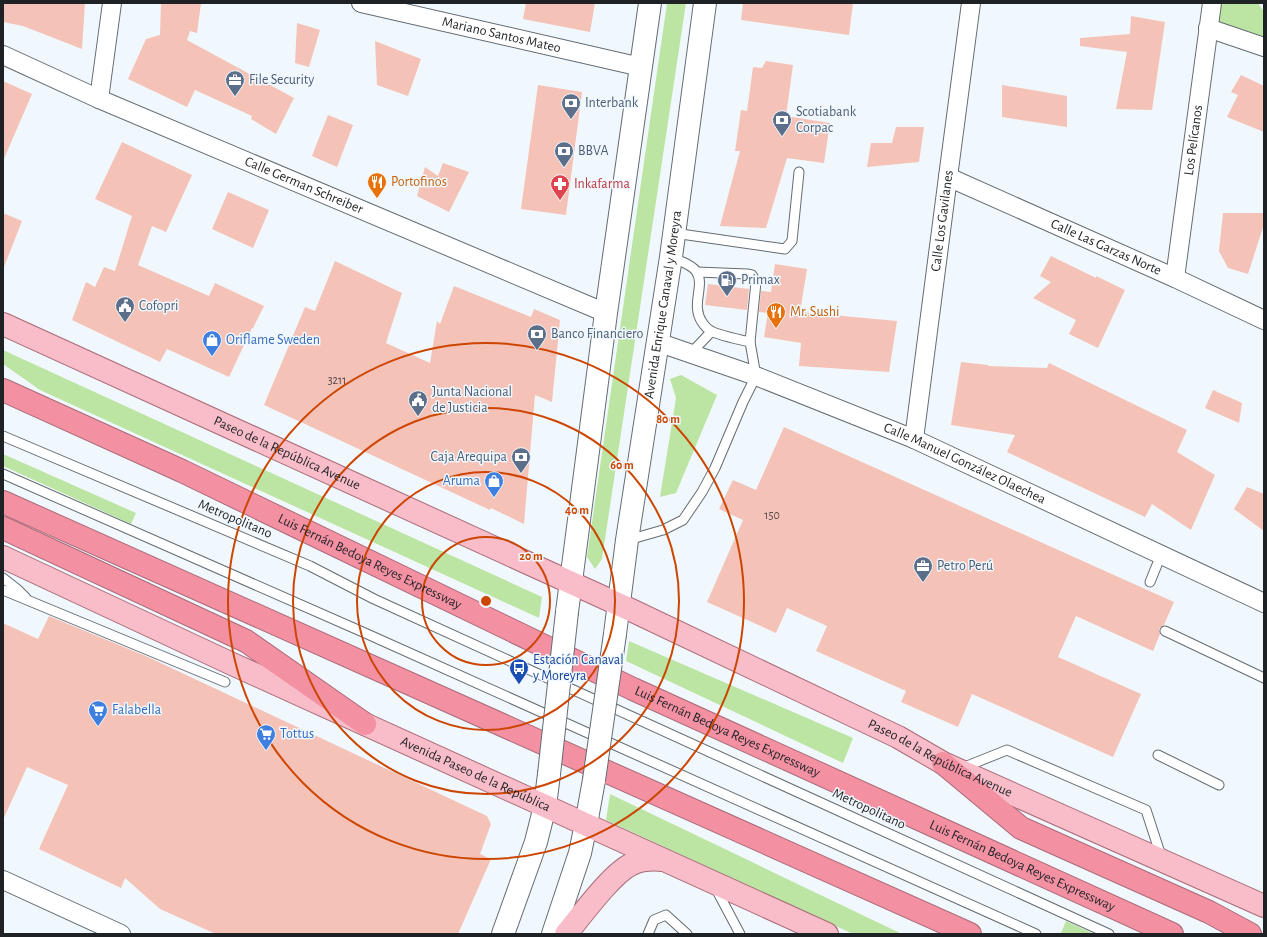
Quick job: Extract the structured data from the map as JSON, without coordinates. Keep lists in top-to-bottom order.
{
  "streets": {
    "highway": ["Luis Fernán Bedoya Reyes Expressway"],
    "main road": ["Paseo de la República Avenue", "Avenida Paseo de la República"],
    "street": [
      "Mariano Santos Mateo",
      "Los Pelícanos",
      "Calle German Schreiber",
      "Calle Los Gavilanes",
      "Calle Las Garzas Norte",
      "Avenida Enrique Canaval y Moreyra",
      "Calle Manuel González Olaechea"
    ],
    "lane": ["Metropolitano"]
  },
  "crossings": [
    ["Los Pelícanos", "Calle Las Garzas Norte"],
    ["Calle Los Gavilanes", "Calle Las Garzas Norte"],
    ["Calle Los Gavilanes", "Calle Manuel González Olaechea"],
    ["Avenida Enrique Canaval y Moreyra", "Paseo de la República Avenue"],
    ["Avenida Enrique Canaval y Moreyra", "Calle Manuel González Olaechea"],
    ["Avenida Enrique Canaval y Moreyra", "Avenida Paseo de la República"]
  ],
  "places": {
    "office": ["File Security", "Petro Perú"],
    "bank": [
      "Interbank",
      "Scotiabank Corpac",
      "BBVA",
      "Banco Financiero",
      "Caja Arequipa"
    ],
    "restaurant": ["Portofinos", "Mr. Sushi"],
    "pharmacy": ["Inkafarma"],
    "fuel station": ["Primax"],
    "public building": ["Cofopri", "Junta Nacional de Justicia"],
    "shop": ["Oriflame Sweden", "Aruma"],
    "bus stop": ["Estación Canaval y Moreyra"],
    "supermarket": ["Falabella", "Tottus"]
  },
  "house_numbers": ["3211", "150"],
  "rings": [
    "80 m",
    "60 m",
    "40 m",
    "20 m"
  ]
}
